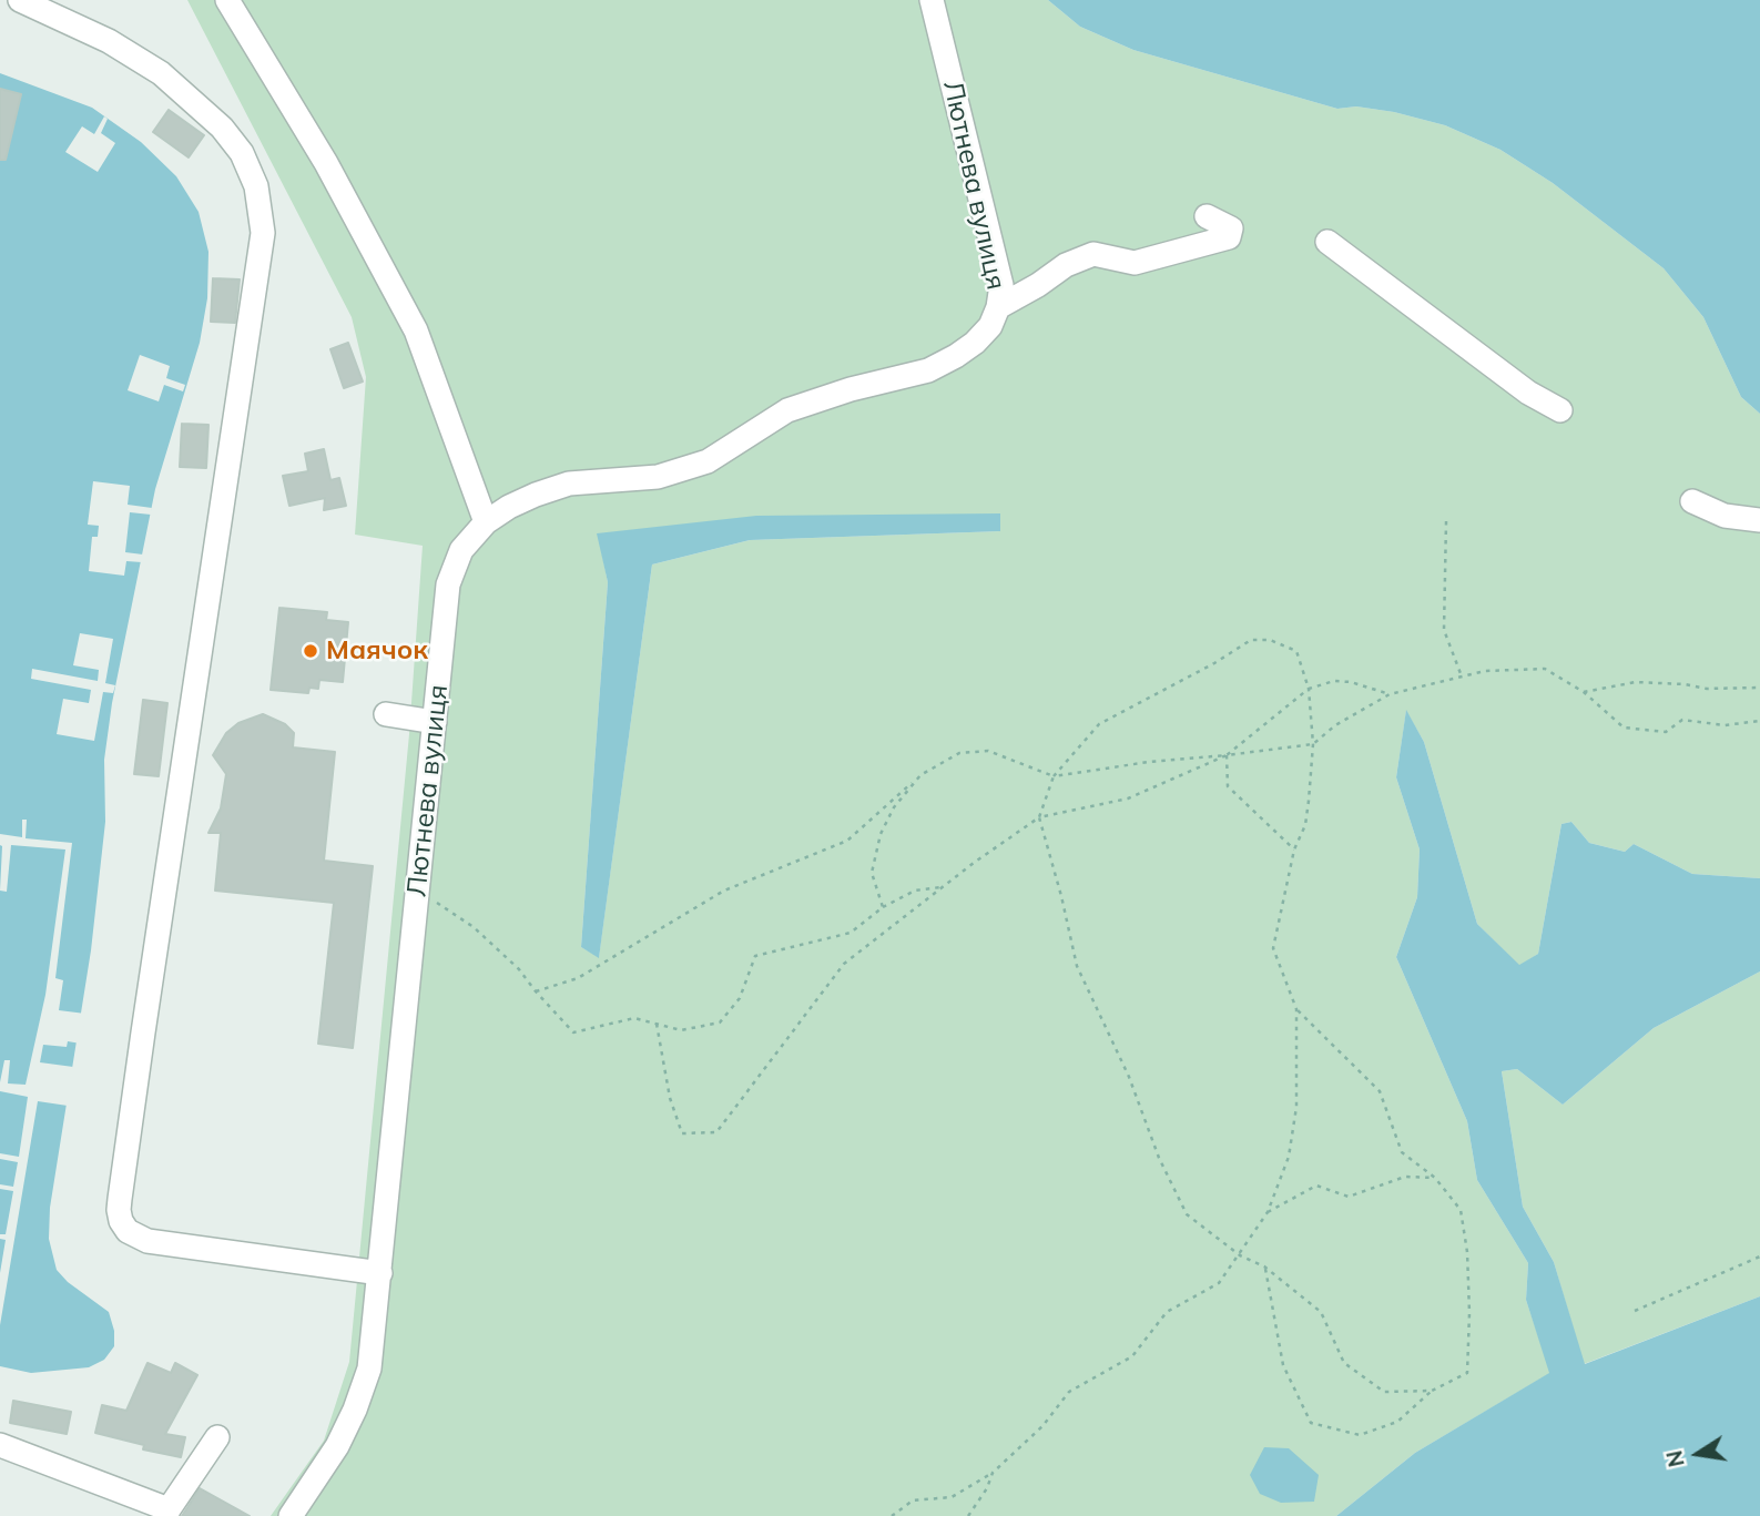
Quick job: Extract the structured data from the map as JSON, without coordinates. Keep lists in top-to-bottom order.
{
  "streets": {
    "street": ["Лютнева вулиця"]
  },
  "places": ["Маячок"],
  "north": "left"
}
